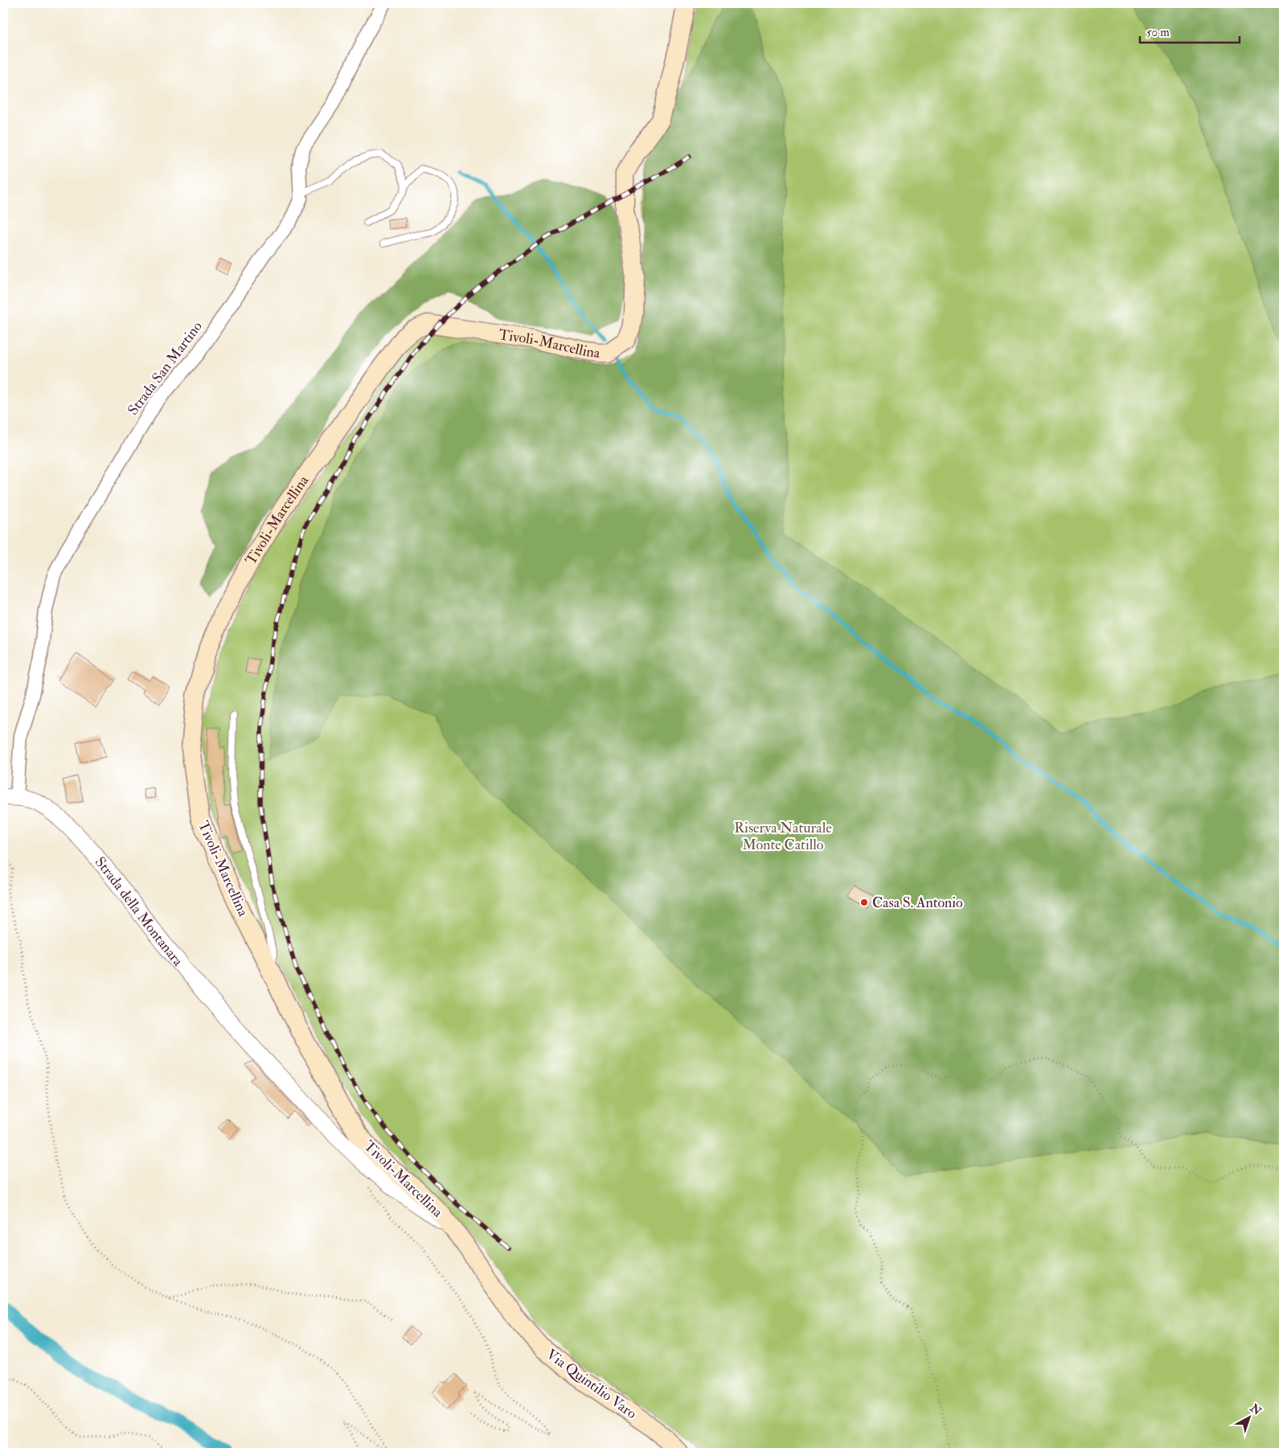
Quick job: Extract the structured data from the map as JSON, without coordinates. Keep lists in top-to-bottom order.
{
  "streets": {
    "main road": ["Tivoli-Marcellina", "Via Quintilio Varo"],
    "street": ["Strada San Martino", "Strada della Montanara"]
  },
  "crossings": [
    ["Tivoli-Marcellina", "Strada della Montanara"],
    ["Tivoli-Marcellina", "Via Quintilio Varo"],
    ["Strada San Martino", "Strada della Montanara"],
    ["Strada della Montanara", "Via Quintilio Varo"]
  ],
  "parks": ["Riserva Naturale Monte Catillo"],
  "places": ["Casa S. Antonio"],
  "scale_bar": "50 m",
  "north": "top right"
}
